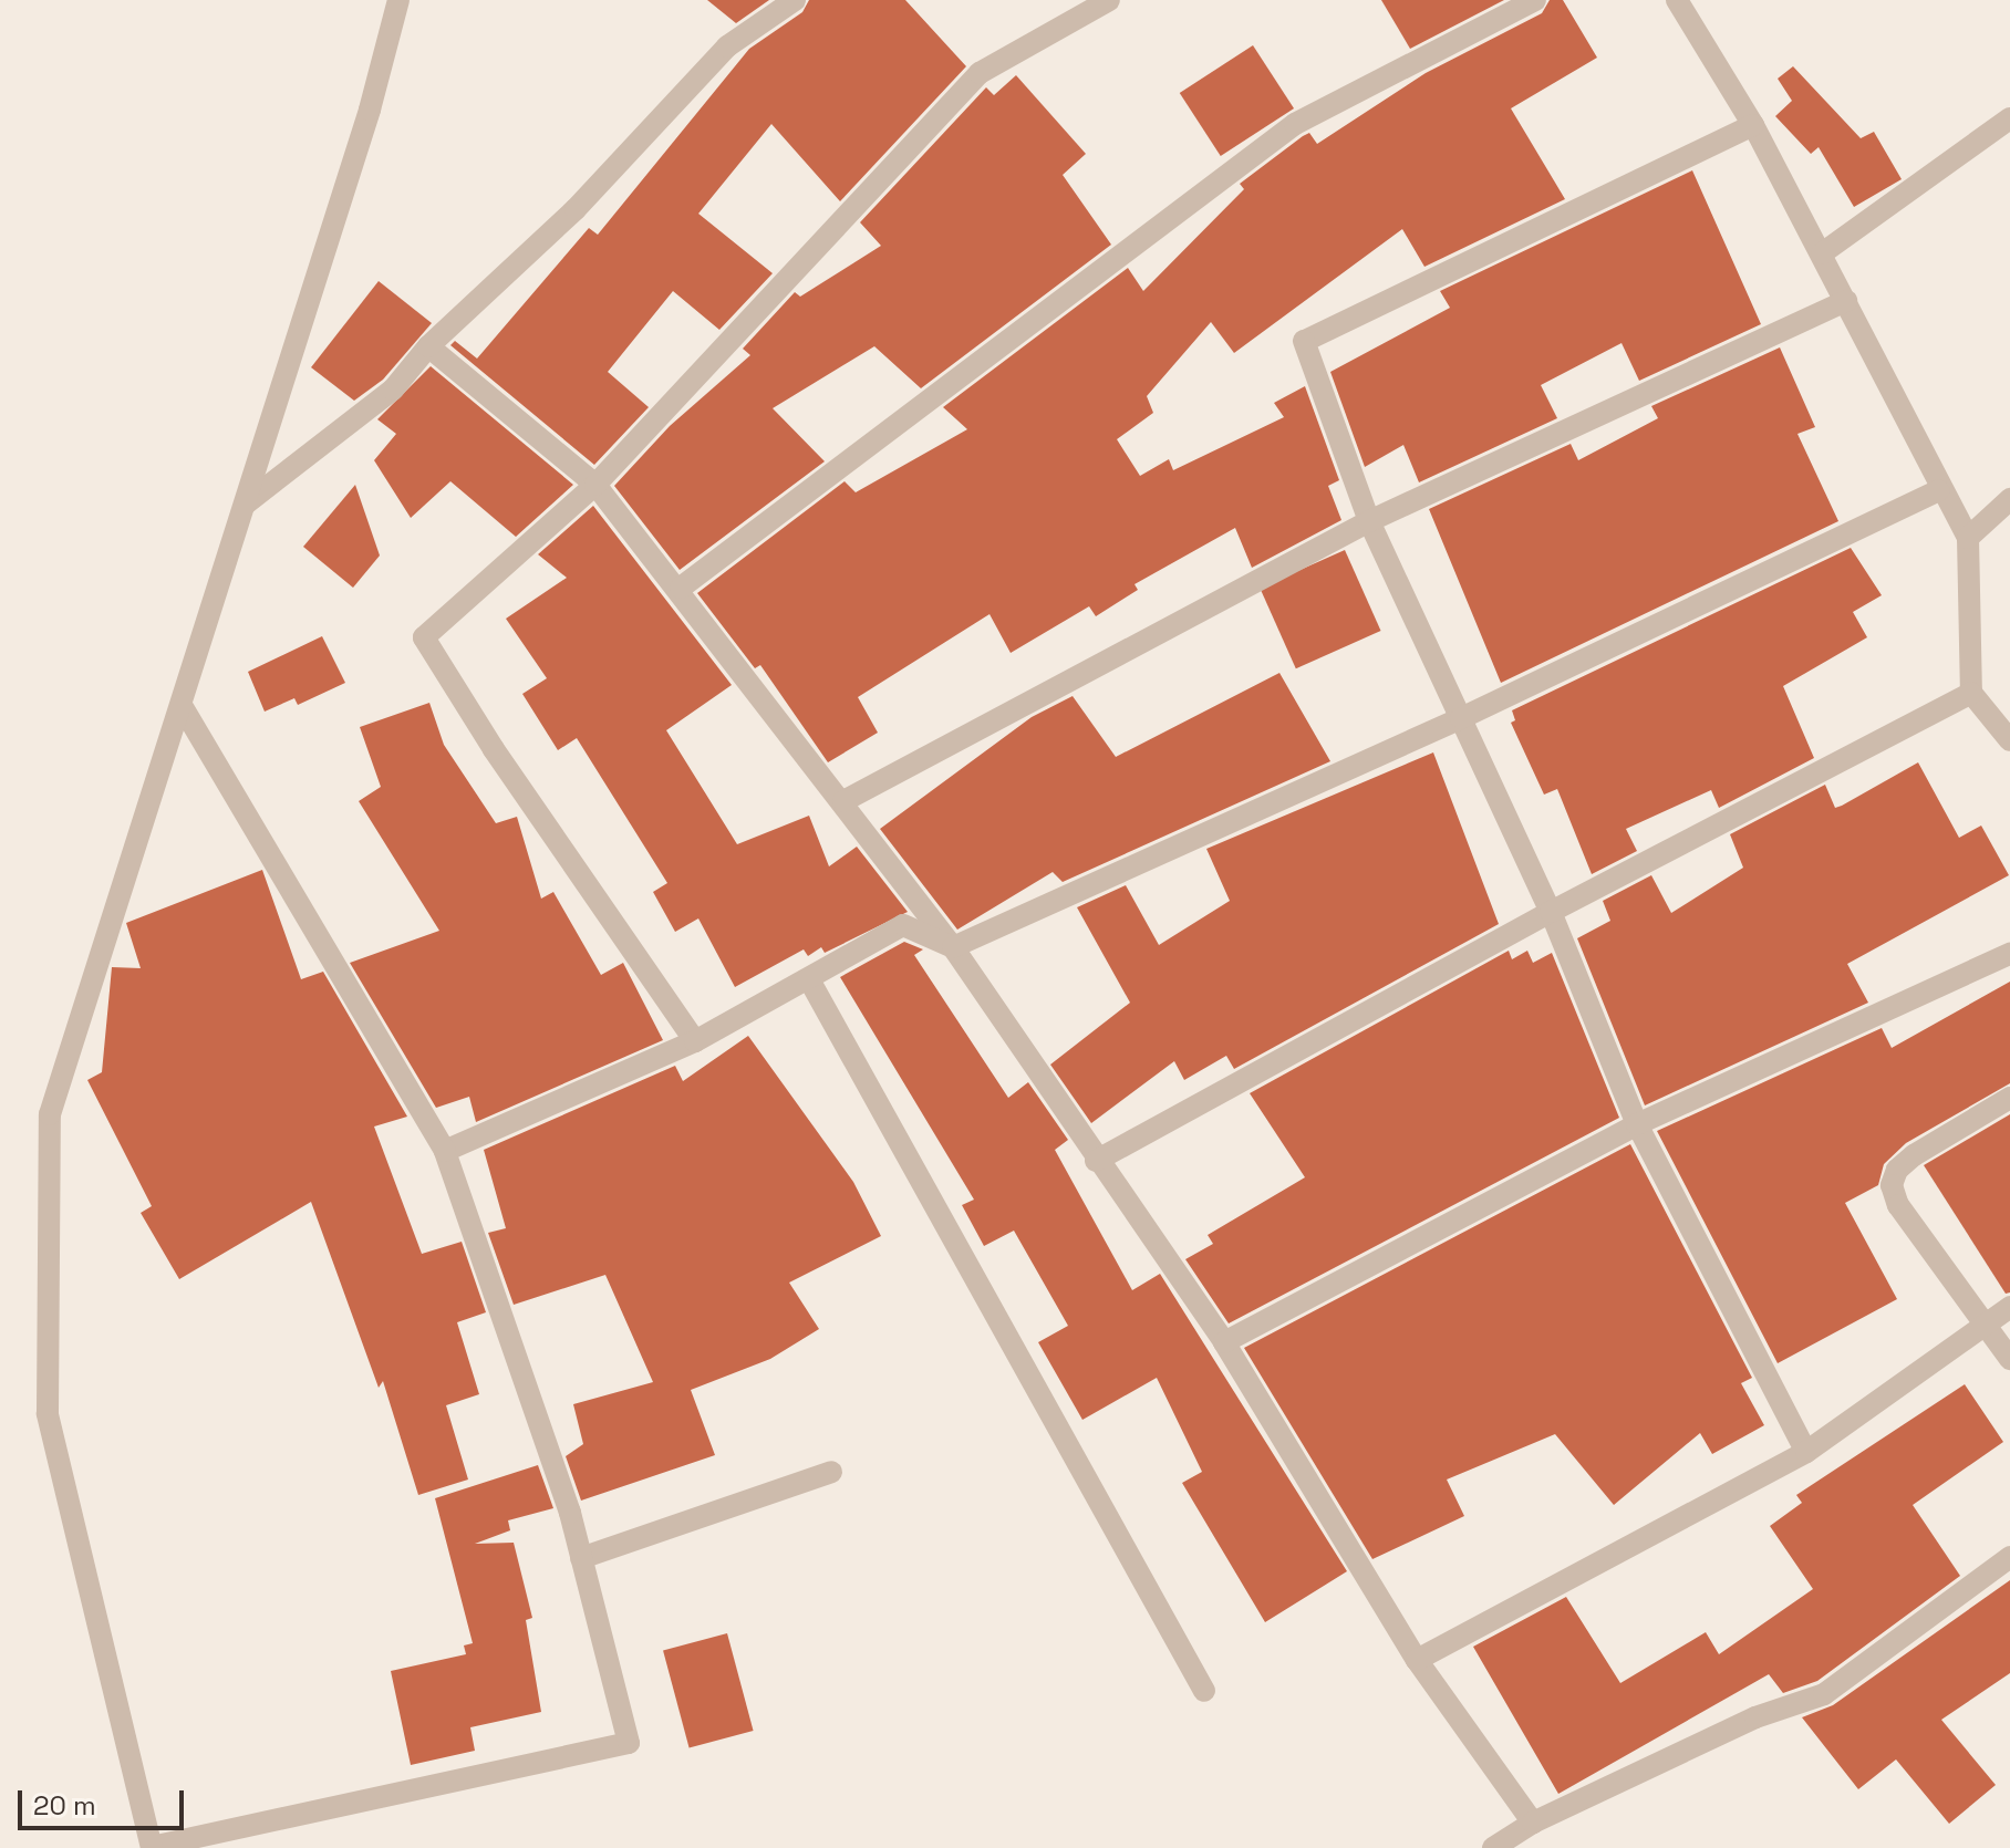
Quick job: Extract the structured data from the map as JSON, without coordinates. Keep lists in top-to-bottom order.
{
  "scale_bar": "20 m"
}
